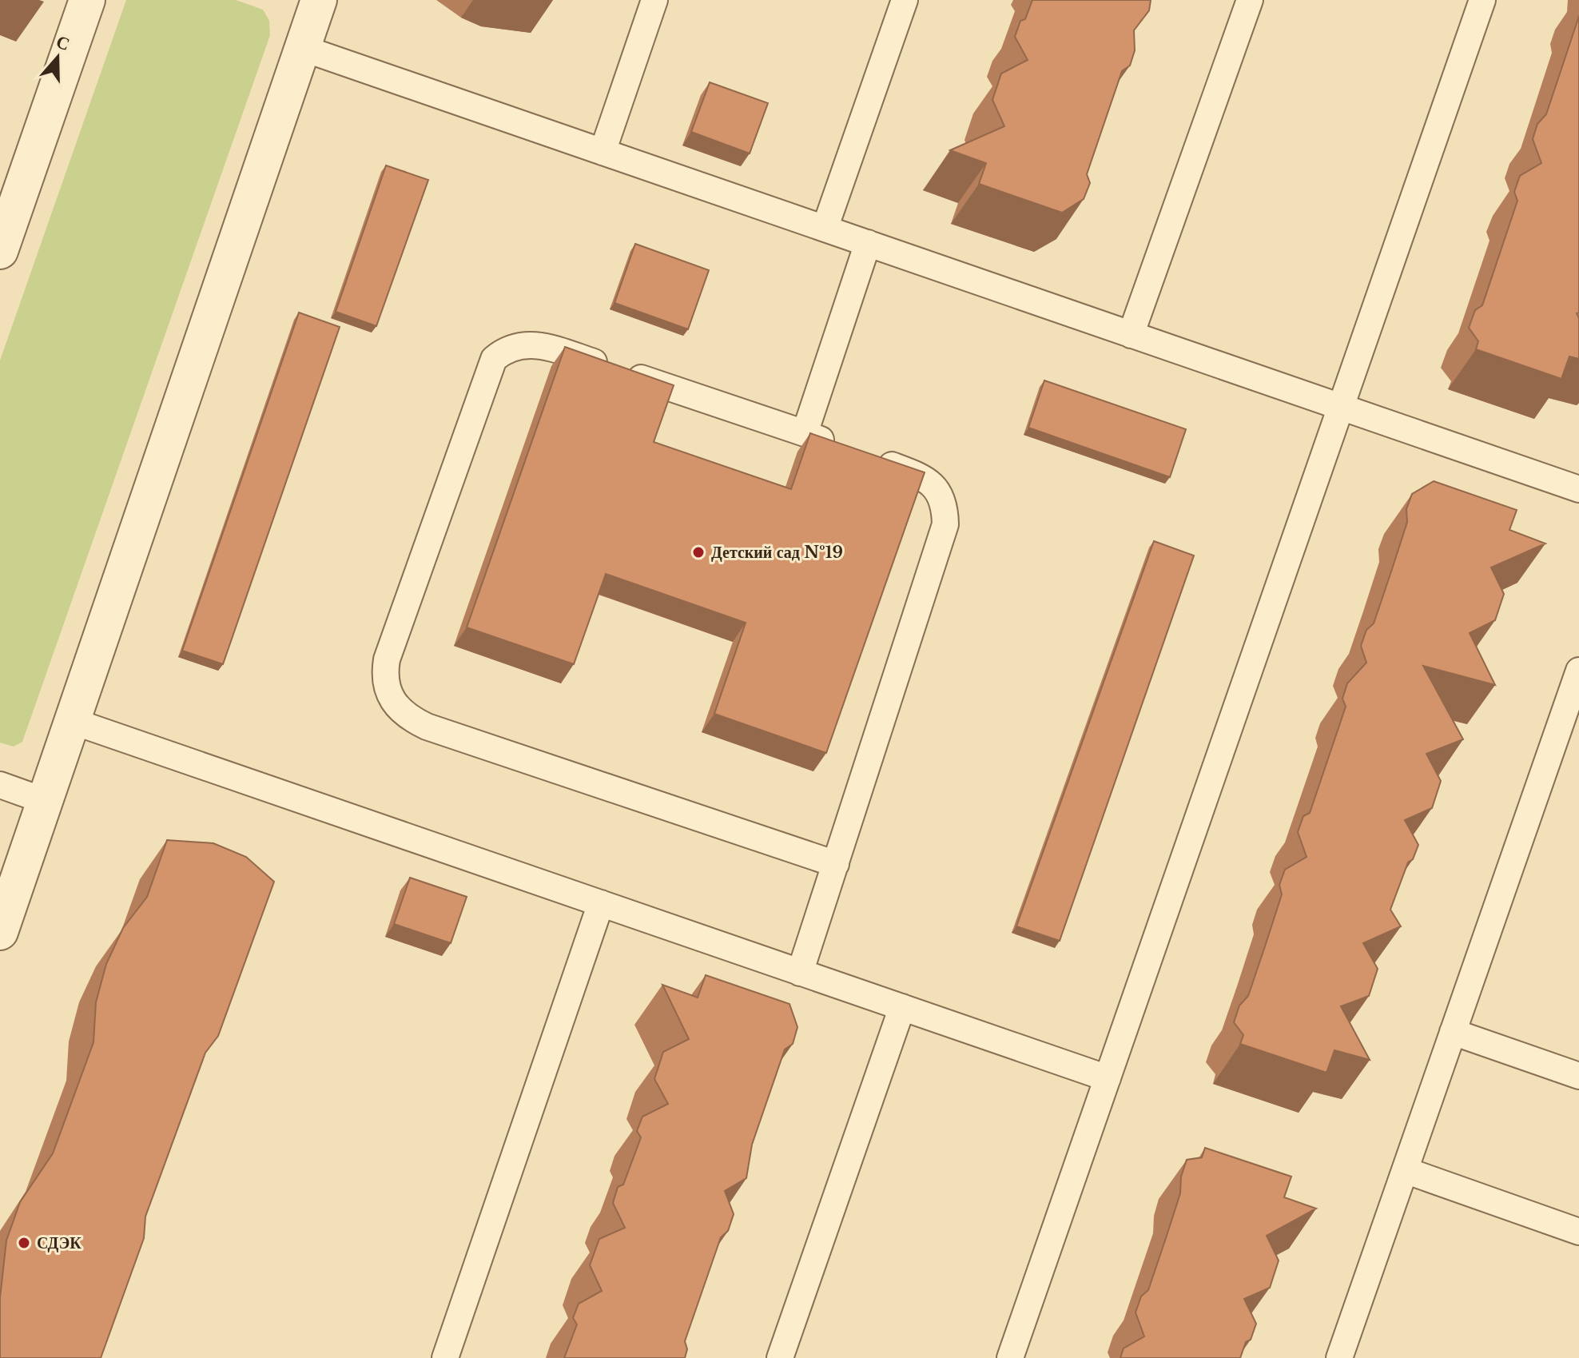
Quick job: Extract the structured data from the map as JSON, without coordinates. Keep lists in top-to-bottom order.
{
  "places": ["Детский сад №19", "СДЭК"],
  "north": "top"
}
